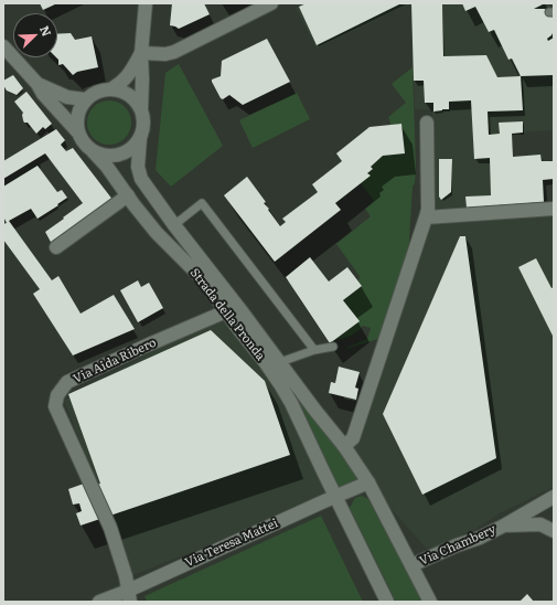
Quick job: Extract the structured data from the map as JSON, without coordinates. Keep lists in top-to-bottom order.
{
  "streets": {
    "street": [
      "Strada della Pronda",
      "Via Aida Ribero",
      "Via Teresa Mattei",
      "Via Chambery"
    ]
  },
  "crossings": [
    ["Strada della Pronda", "Via Aida Ribero"],
    ["Strada della Pronda", "Via Teresa Mattei"],
    ["Strada della Pronda", "Via Chambery"],
    ["Via Aida Ribero", "Via Teresa Mattei"]
  ],
  "north": "top right"
}
